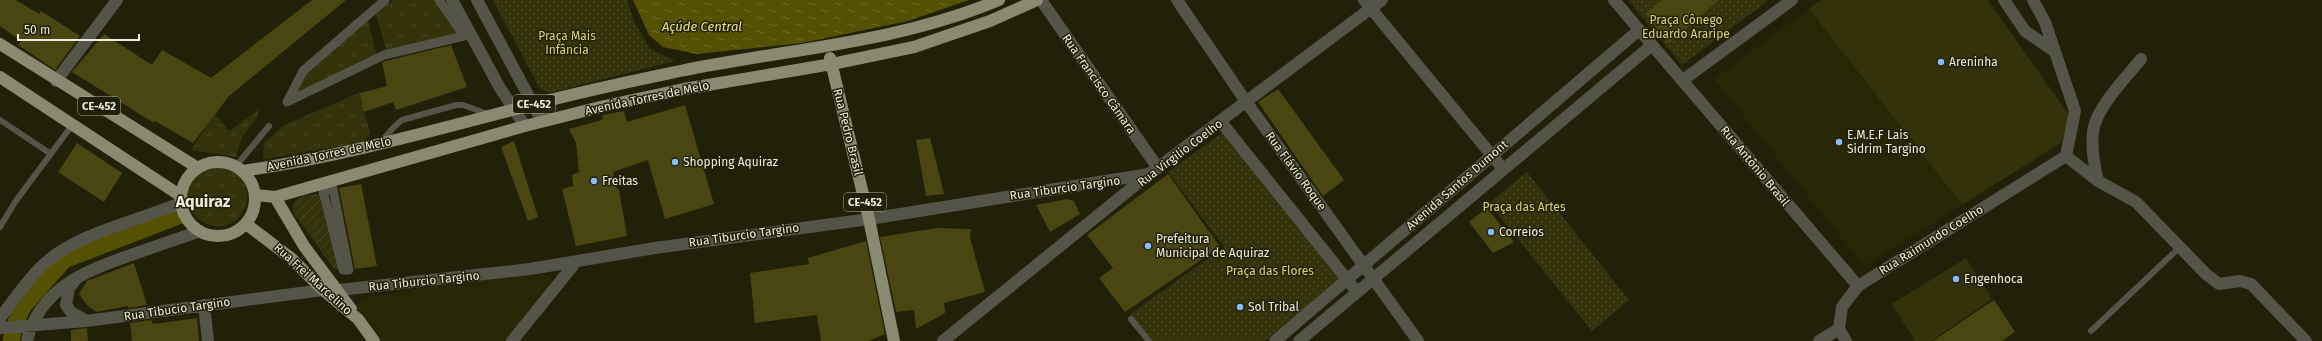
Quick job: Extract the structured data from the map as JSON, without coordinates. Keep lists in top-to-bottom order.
{
  "streets": {
    "main road": [
      "Avenida Torres de Melo",
      "CE-452",
      "Rua Pedro Brasil",
      "Rua Frei Marcelino"
    ],
    "street": [
      "Rua Francisco Câmara",
      "Rua Virgilio Coelho",
      "Rua Antônio Brasil",
      "Rua Flávio Roque",
      "Avenida Santos Dumont",
      "Rua Tiburcio Targino",
      "Rua Raimundo Coelho",
      "Rua Tibucio Targino"
    ]
  },
  "crossings": [
    ["Rua Francisco Câmara", "Rua Virgilio Coelho"],
    ["Rua Francisco Câmara", "Rua Tiburcio Targino"],
    ["Avenida Torres de Melo", "CE-452"],
    ["Avenida Torres de Melo", "Rua Pedro Brasil"],
    ["Avenida Torres de Melo", "Rua Frei Marcelino"],
    ["CE-452", "Rua Pedro Brasil"],
    ["CE-452", "Rua Frei Marcelino"],
    ["Rua Pedro Brasil", "Rua Tiburcio Targino"],
    ["Rua Virgilio Coelho", "Rua Flávio Roque"],
    ["Rua Virgilio Coelho", "Rua Tiburcio Targino"],
    ["Rua Antônio Brasil", "Avenida Santos Dumont"],
    ["Rua Antônio Brasil", "Rua Raimundo Coelho"],
    ["Rua Flávio Roque", "Avenida Santos Dumont"],
    ["Rua Frei Marcelino", "Rua Tibucio Targino"]
  ],
  "districts": ["Aquiraz"],
  "water": ["Açúde Central"],
  "parks": [
    "Praça Cônego Eduardo Araripe",
    "Praça Mais Infância",
    "Praça das Artes",
    "Praça das Flores"
  ],
  "places": [
    "Areninha",
    "E.M.E.F Lais Sidrim Targino",
    "Shopping Aquiraz",
    "Freitas",
    "Correios",
    "Prefeitura Municipal de Aquiraz",
    "Engenhoca",
    "Sol Tribal"
  ],
  "scale_bar": "50 m"
}
